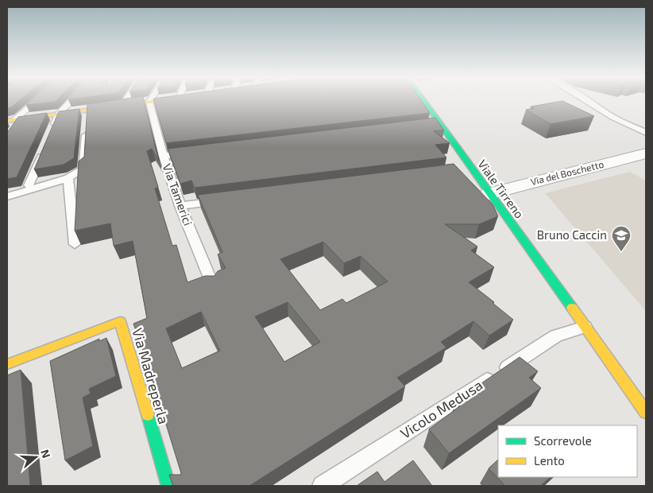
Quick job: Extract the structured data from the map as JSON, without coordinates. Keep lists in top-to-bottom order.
{
  "streets": {
    "street": ["Via del Boschetto", "Viale Tirreno", "Via Madreperla"],
    "lane": ["Via Tamerici", "Vicolo Medusa"]
  },
  "crossings": [
    ["Via del Boschetto", "Viale Tirreno"],
    ["Viale Tirreno", "Vicolo Medusa"]
  ],
  "places": {
    "school or university": ["Bruno Caccin"]
  },
  "legend": ["Scorrevole", "Lento"],
  "north": "right"
}
